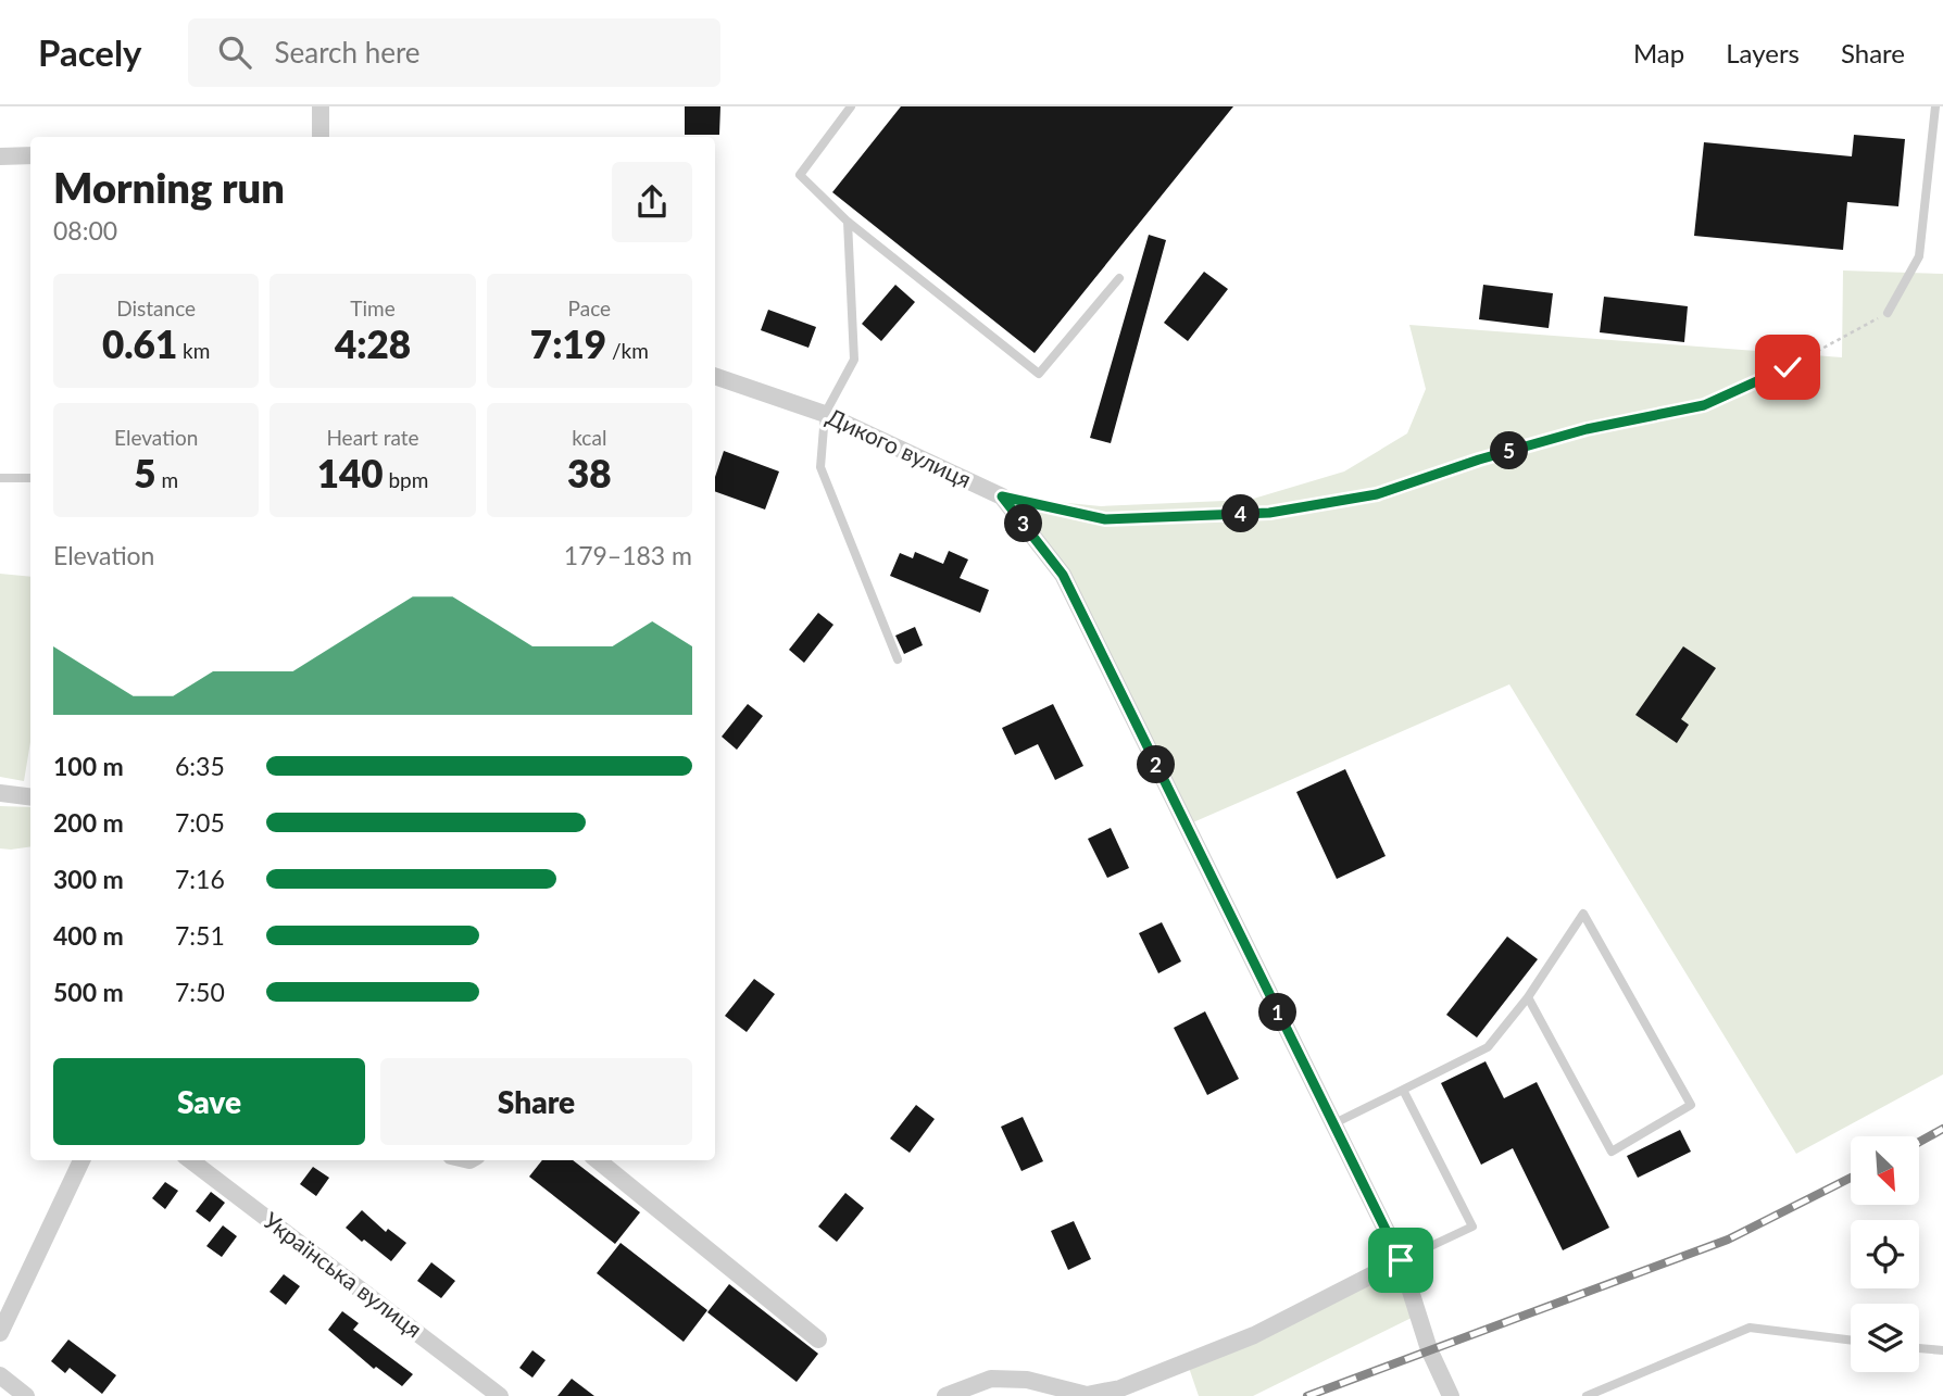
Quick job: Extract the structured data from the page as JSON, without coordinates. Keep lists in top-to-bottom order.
{
  "streets": {
    "street": ["Дикого вулиця", "Українська вулиця"]
  },
  "north": "bottom right",
  "page": {
    "header": "Pacely",
    "search": "Search here",
    "nav": ["Map", "Layers", "Share"],
    "heading": ["Morning run", "08:00"],
    "stats": [
      ["Distance", "0.61 km"],
      ["Time", "4:28"],
      ["Pace", "7:19 /km"],
      ["Elevation", "5 m"],
      ["Heart rate", "140 bpm"],
      ["kcal", "38"]
    ],
    "pins": [
      "5",
      "4",
      "3",
      "2",
      "1"
    ],
    "chart": ["Elevation", "179–183 m"],
    "list": [
      {
        "name": "100 m",
        "note": "6:35"
      },
      {
        "name": "200 m",
        "note": "7:05"
      },
      {
        "name": "300 m",
        "note": "7:16"
      },
      {
        "name": "400 m",
        "note": "7:51"
      },
      {
        "name": "500 m",
        "note": "7:50"
      }
    ],
    "buttons": ["Save", "Share"]
  }
}
